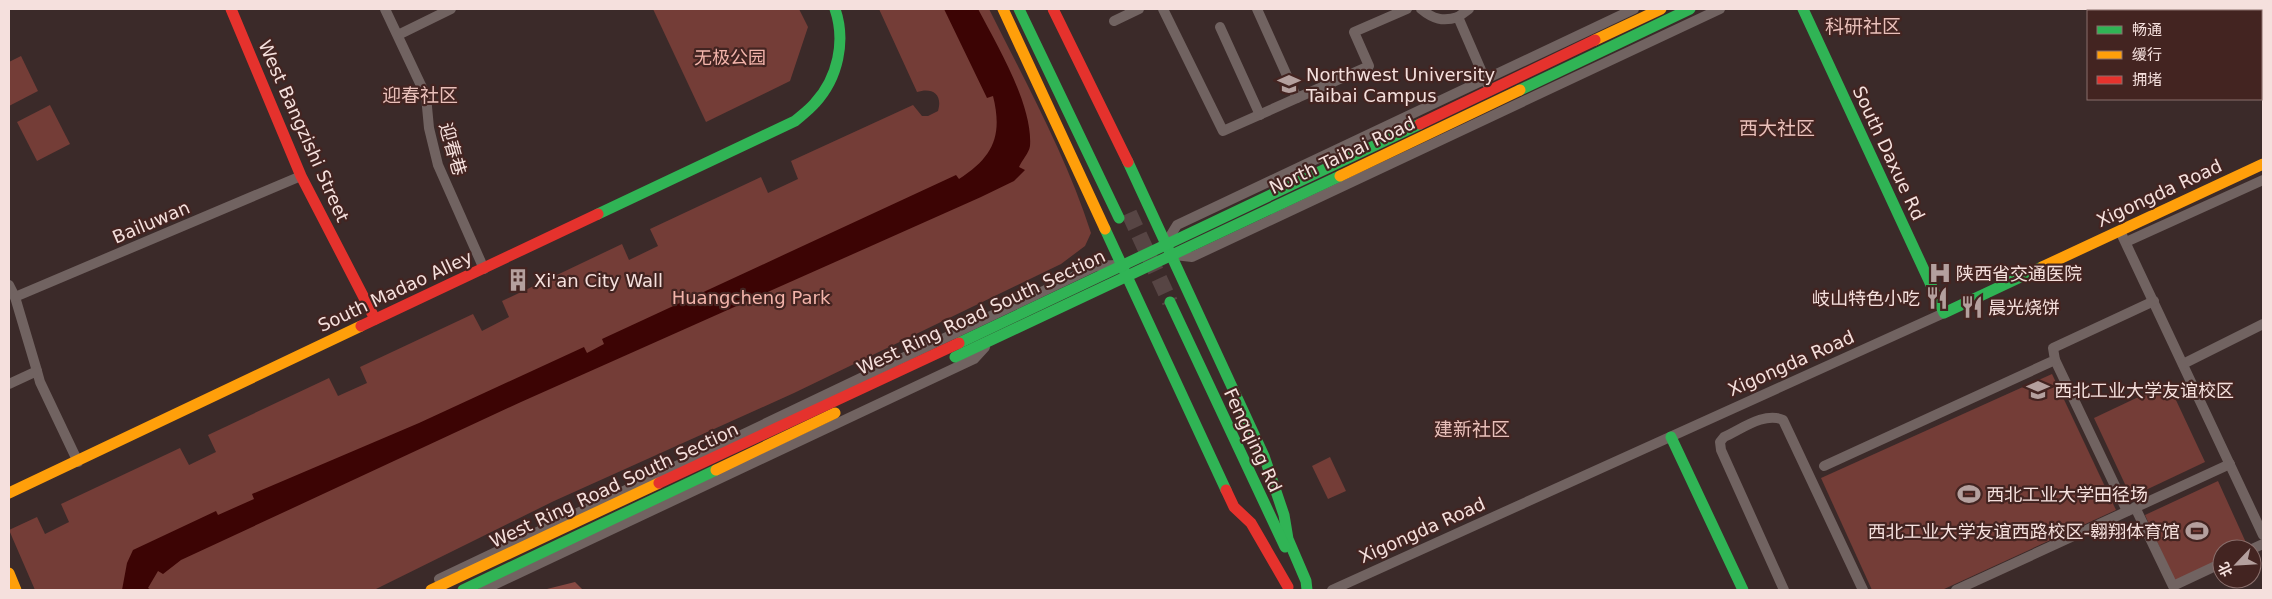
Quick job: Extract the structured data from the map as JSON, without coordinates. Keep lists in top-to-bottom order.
{
  "streets": {
    "main road": [
      "West Bangzishi Street",
      "South Daxue Rd",
      "North Taibai Road",
      "Xigongda Road",
      "South Madao Alley",
      "West Ring Road South Section",
      "Fengqing Rd"
    ],
    "street": ["迎春巷", "Bailuwan"]
  },
  "crossings": [
    ["West Bangzishi Street", "Bailuwan"],
    ["West Bangzishi Street", "South Madao Alley"],
    ["迎春巷", "South Madao Alley"],
    ["South Daxue Rd", "Xigongda Road"],
    ["North Taibai Road", "West Ring Road South Section"]
  ],
  "districts": [
    "科研社区",
    "迎春社区",
    "西大社区",
    "建新社区"
  ],
  "parks": ["无极公园", "Huangcheng Park"],
  "places": {
    "school or university": ["Northwest University Taibai Campus", "西北工业大学友谊校区"],
    "hospital": ["陕西省交通医院"],
    "building": ["Xi'an City Wall"],
    "restaurant": ["岐山特色小吃", "晨光烧饼"],
    "sports": ["西北工业大学田径场", "西北工业大学友谊西路校区-翱翔体育馆"]
  },
  "legend": ["畅通", "缓行", "拥堵"],
  "north": "bottom left"
}
